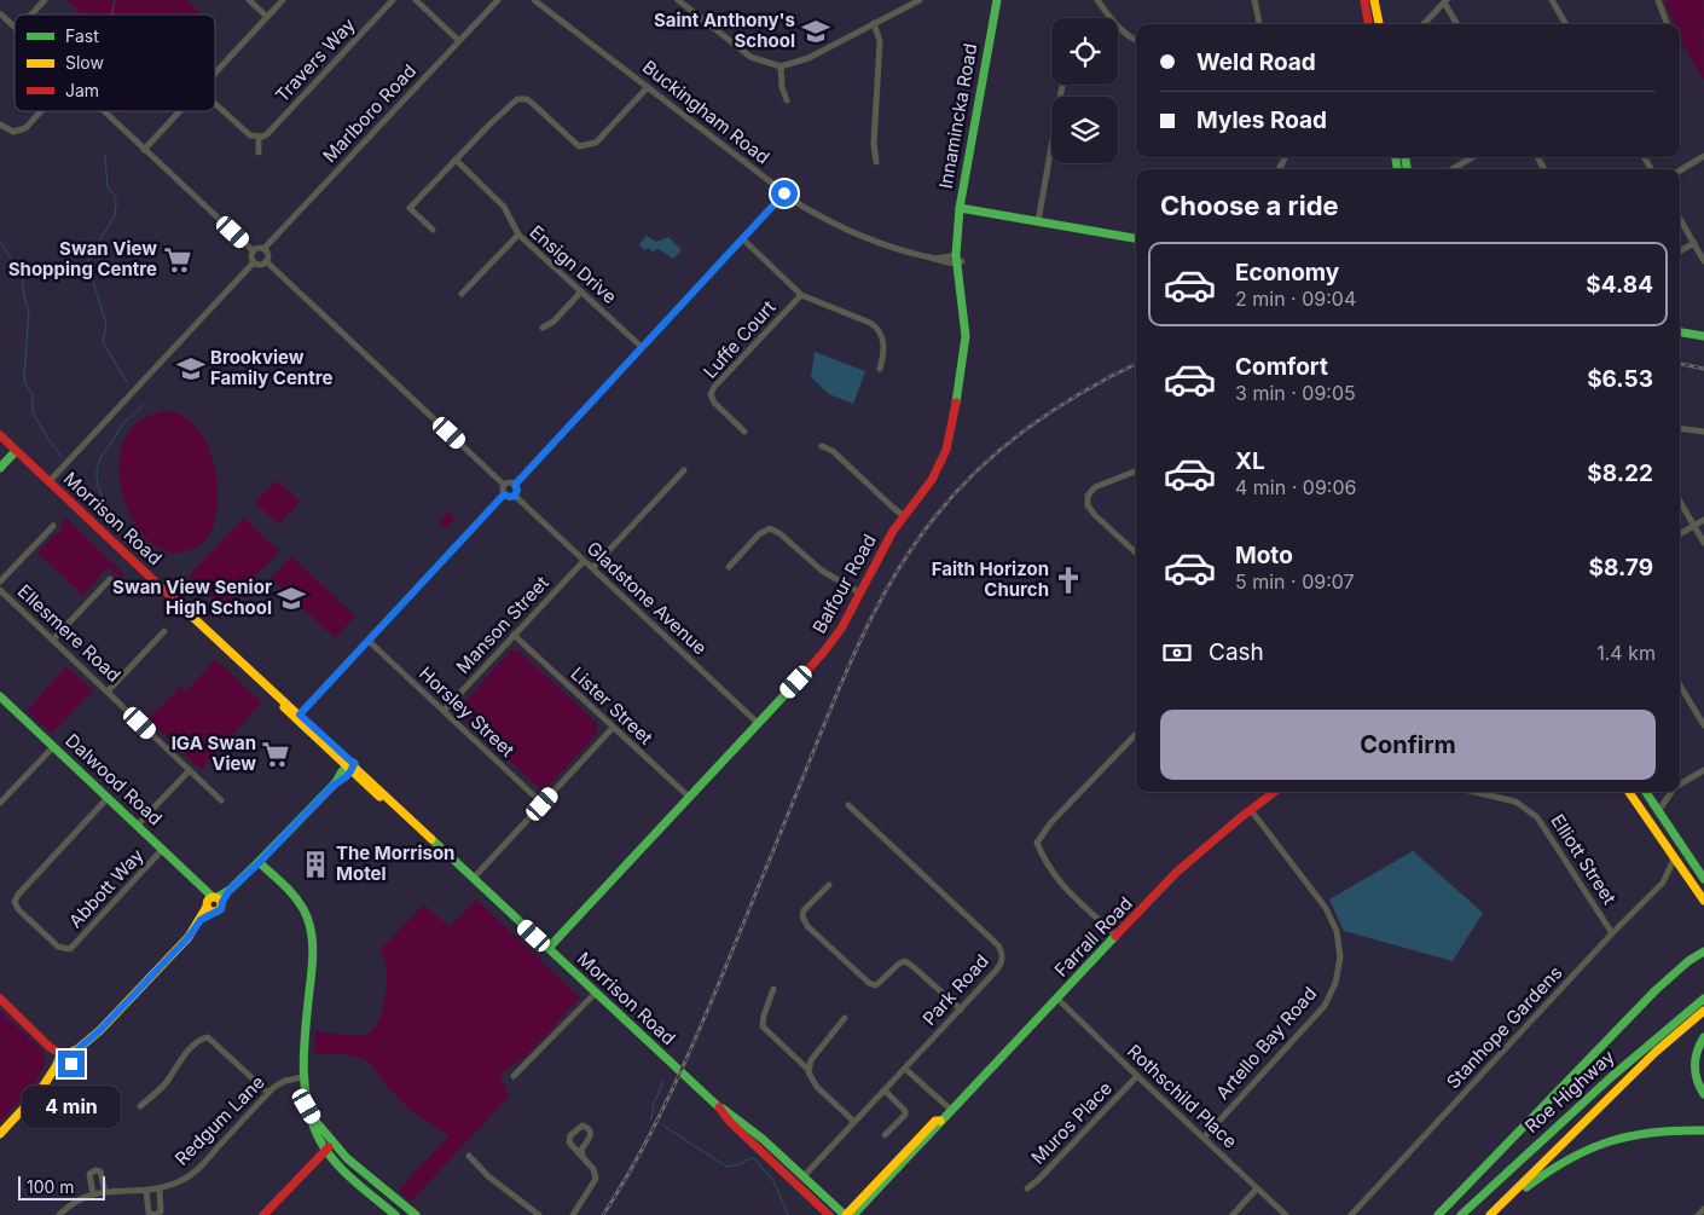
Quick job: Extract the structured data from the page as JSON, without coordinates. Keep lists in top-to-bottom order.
{
  "streets": {
    "main road": [
      "Innamincka Road",
      "Morrison Road",
      "Balfour Road",
      "Dalwood Road",
      "Farrall Road",
      "Roe Highway"
    ],
    "street": [
      "Travers Way",
      "Buckingham Road",
      "Marlboro Road",
      "Ensign Drive",
      "Luffe Court",
      "Gladstone Avenue",
      "Manson Street",
      "Ellesmere Road",
      "Lister Street",
      "Horsley Street",
      "Elliott Street",
      "Abbott Way",
      "Park Road",
      "Stanhope Gardens",
      "Artello Bay Road",
      "Rothschild Place",
      "Redgum Lane",
      "Muros Place"
    ]
  },
  "crossings": [
    ["Buckingham Road", "Innamincka Road"],
    ["Buckingham Road", "Balfour Road"],
    ["Innamincka Road", "Balfour Road"],
    ["Morrison Road", "Balfour Road"],
    ["Morrison Road", "Farrall Road"],
    ["Morrison Road", "Park Road"],
    ["Balfour Road", "Gladstone Avenue"],
    ["Balfour Road", "Lister Street"],
    ["Gladstone Avenue", "Manson Street"],
    ["Manson Street", "Lister Street"],
    ["Manson Street", "Horsley Street"],
    ["Dalwood Road", "Abbott Way"],
    ["Elliott Street", "Stanhope Gardens"],
    ["Farrall Road", "Artello Bay Road"],
    ["Farrall Road", "Rothschild Place"],
    ["Artello Bay Road", "Rothschild Place"],
    ["Rothschild Place", "Muros Place"]
  ],
  "places": {
    "school or university": ["Saint Anthony's School", "Brookview Family Centre", "Swan View Senior High School"],
    "supermarket": ["Swan View Shopping Centre", "IGA Swan View"],
    "church": ["Faith Horizon Church"],
    "building": ["The Morrison Motel"]
  },
  "legend": ["Fast", "Slow", "Jam"],
  "scale_bar": "100 m",
  "page": {
    "banner": ["Weld Road", "Myles Road"],
    "heading": "Choose a ride",
    "list": [
      {
        "name": "Economy",
        "note": "2 min · 09:04",
        "value": "$4.84"
      },
      {
        "name": "Comfort",
        "note": "3 min · 09:05",
        "value": "$6.53"
      },
      {
        "name": "XL",
        "note": "4 min · 09:06",
        "value": "$8.22"
      },
      {
        "name": "Moto",
        "note": "5 min · 09:07",
        "value": "$8.79"
      }
    ],
    "pay": ["Cash", "1.4 km"],
    "buttons": "Confirm",
    "bubble": "4 min",
    "scale": "100 m"
  }
}
